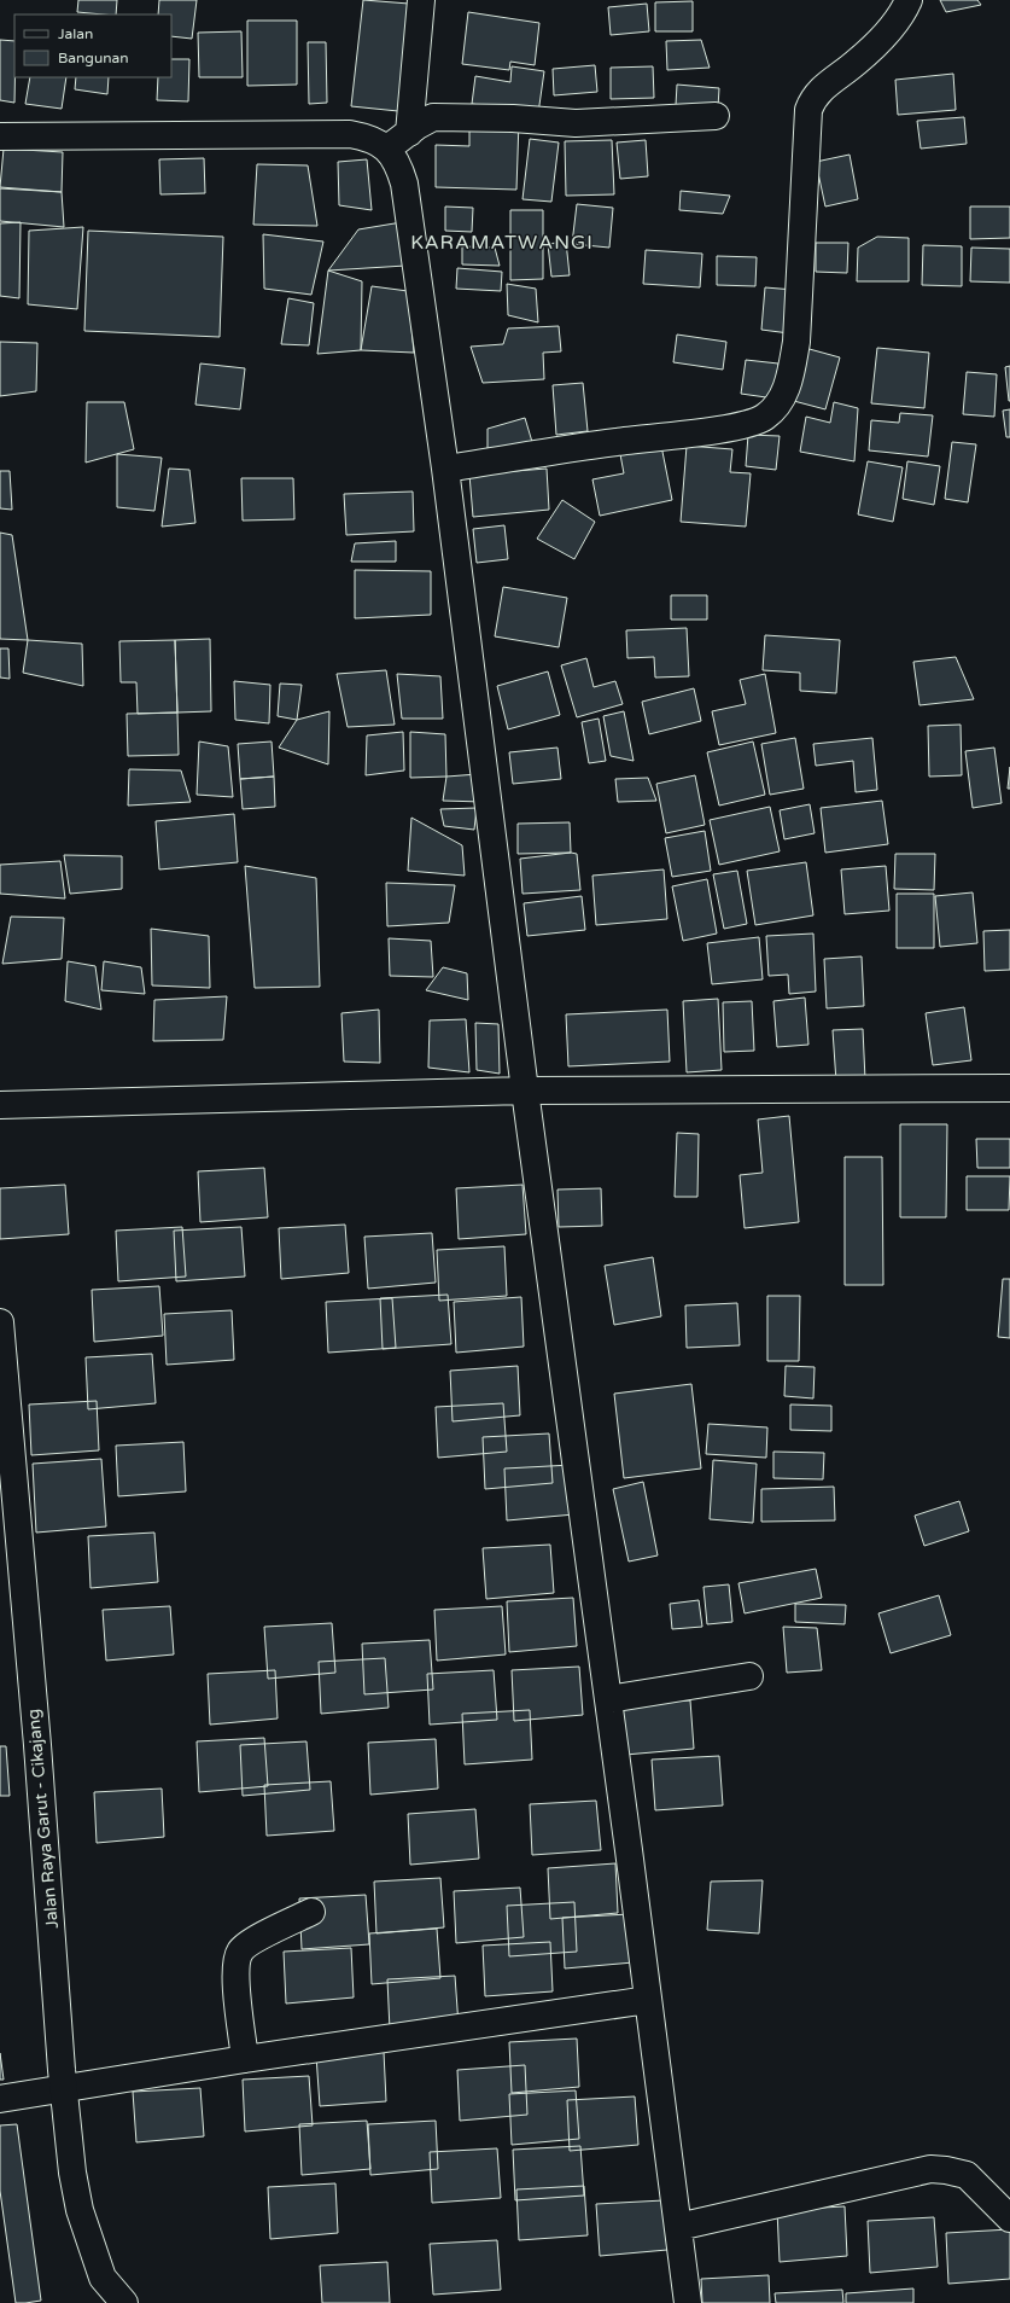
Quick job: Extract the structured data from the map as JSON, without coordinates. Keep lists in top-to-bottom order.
{
  "streets": {
    "street": ["Jalan Raya Garut - Cikajang"]
  },
  "districts": ["KARAMATWANGI"],
  "legend": ["Jalan", "Bangunan"]
}
